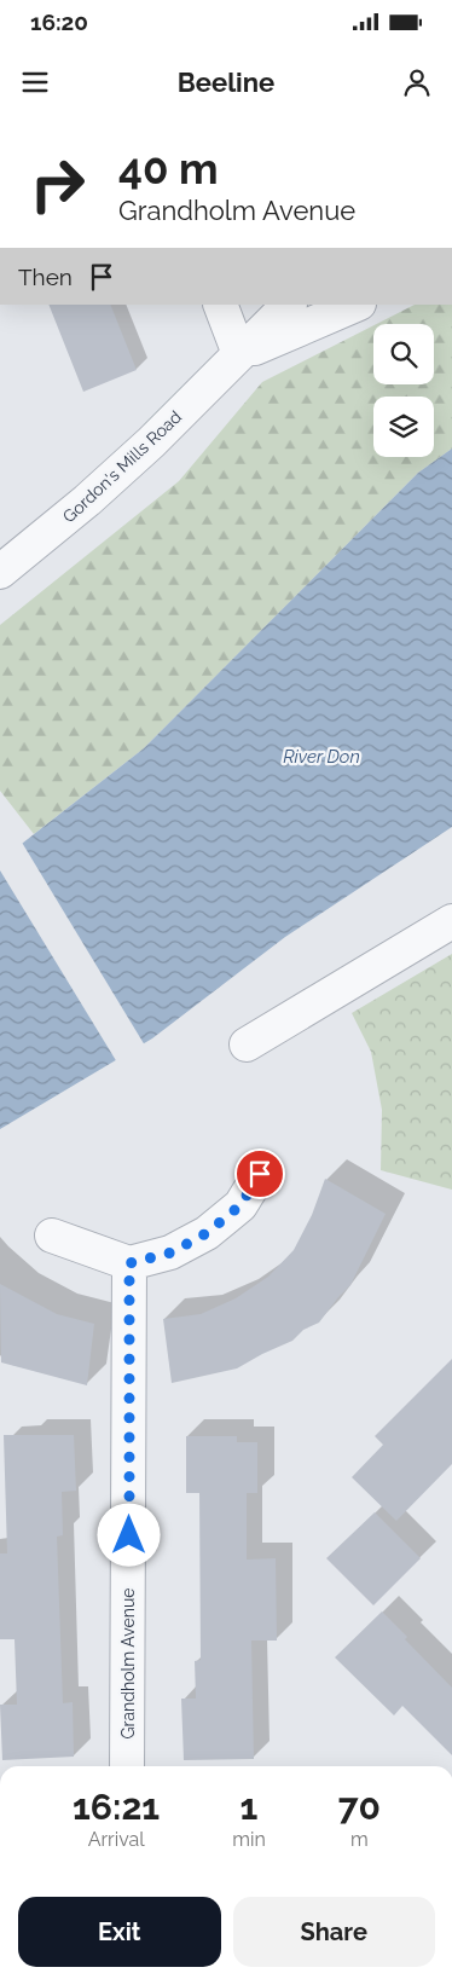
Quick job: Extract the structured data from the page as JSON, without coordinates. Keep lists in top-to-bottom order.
{
  "streets": {
    "street": ["Gordon's Mills Road", "Grandholm Avenue"]
  },
  "water": ["River Don"],
  "page": {
    "status": "16:20",
    "header": "Beeline",
    "turn": ["40 m", "Grandholm Avenue"],
    "then": "Then",
    "eta": [
      "16:21",
      "Arrival",
      "1",
      "min",
      "70",
      "m"
    ],
    "buttons": ["Exit", "Share"]
  }
}
